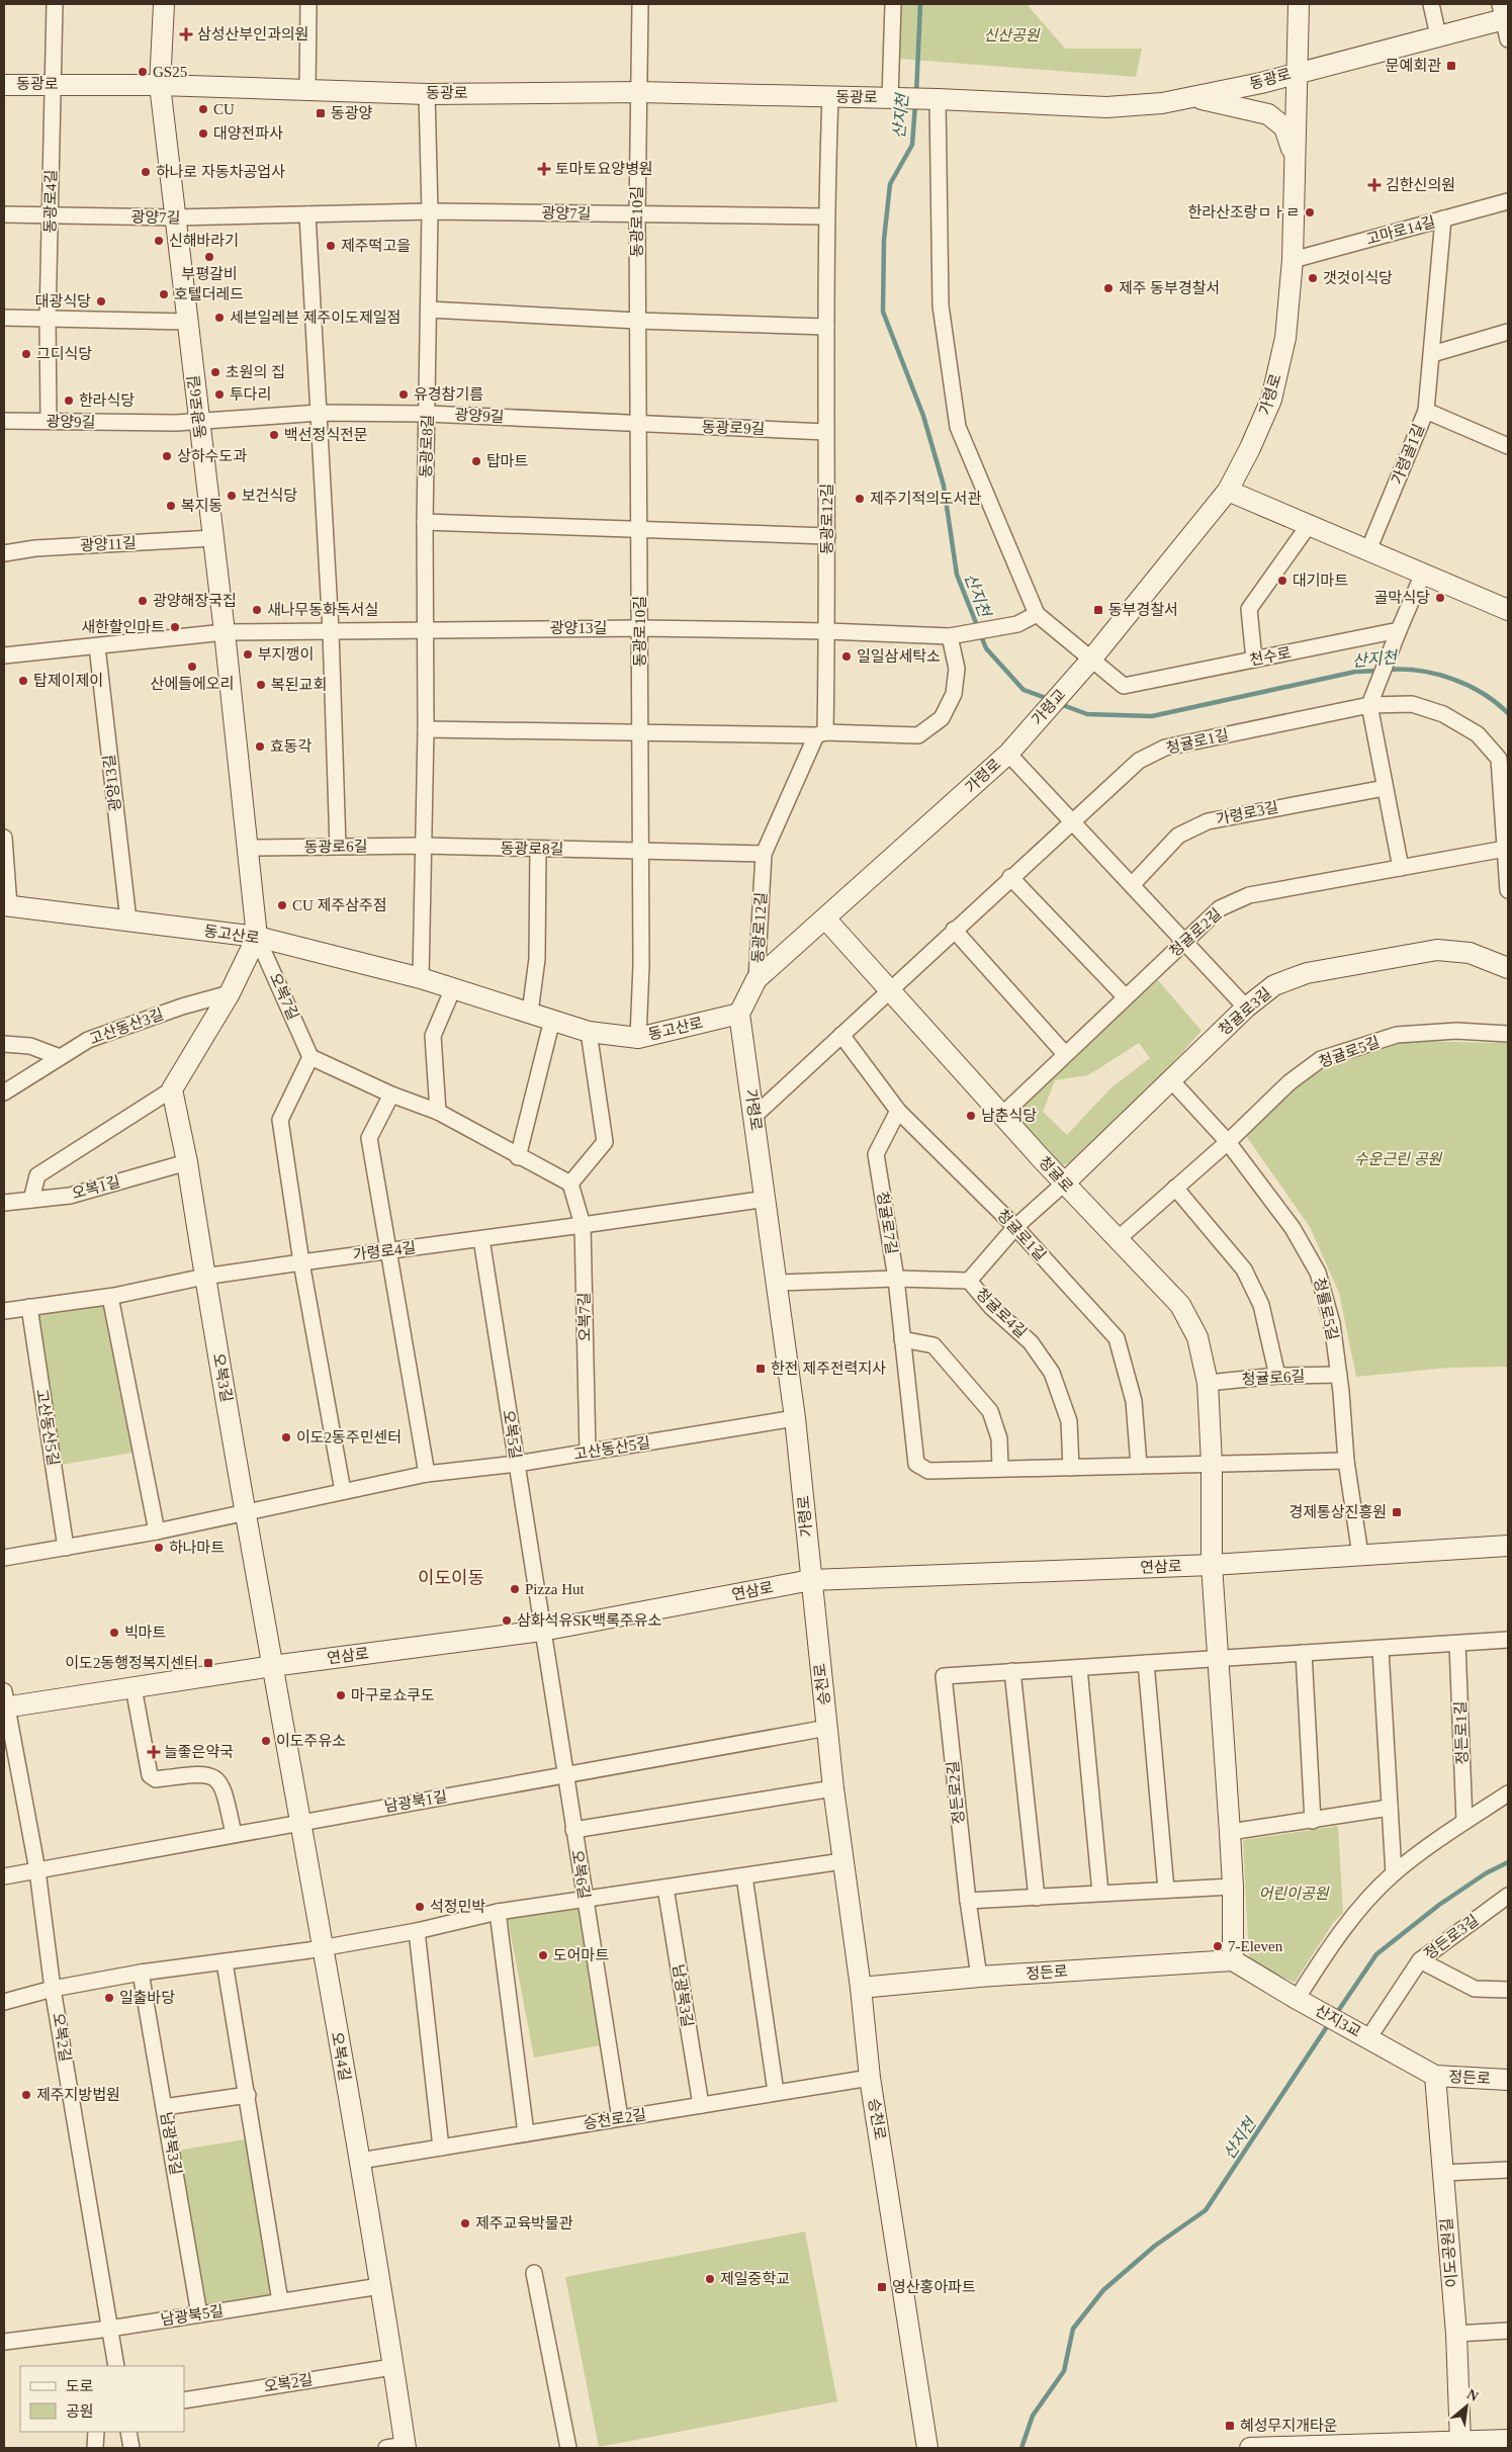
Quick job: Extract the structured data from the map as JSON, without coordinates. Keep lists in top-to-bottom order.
{
  "streets": {
    "street": [
      "동광로",
      "동광로4길",
      "광양7길",
      "동광로10길",
      "고마로14길",
      "가령로",
      "동광로6길",
      "광양9길",
      "동광로9길",
      "동광로8길",
      "가령골1길",
      "동광로12길",
      "광양11길",
      "광양13길",
      "천수로",
      "가령교",
      "청귤로1길",
      "가령로3길",
      "청귤로2길",
      "동고산로",
      "오복7길",
      "청귤로3길",
      "고산동산3길",
      "청귤로5길",
      "청귤로",
      "오복1길",
      "청귤로7길",
      "가령로4길",
      "청률로5길",
      "청귤로4길",
      "오복3길",
      "청귤로6길",
      "고산동산5길",
      "오복5길",
      "연삼로",
      "승천로",
      "정든로1길",
      "정든로2길",
      "남광북1길",
      "오복6길",
      "정든로3길",
      "정든로",
      "남광북3길",
      "산지3교",
      "오복2길",
      "오복4길",
      "승천로2길",
      "이도공원길",
      "남광북5길"
    ]
  },
  "crossings": [
    ["동광로", "동광로4길"],
    ["동광로", "동광로10길"],
    ["동광로", "가령로"],
    ["동광로", "동광로6길"],
    ["동광로", "동광로8길"],
    ["동광로", "동광로12길"],
    ["동광로4길", "광양7길"],
    ["동광로4길", "광양9길"],
    ["광양7길", "동광로10길"],
    ["광양7길", "동광로6길"],
    ["광양7길", "동광로8길"],
    ["광양7길", "동광로12길"],
    ["동광로10길", "광양9길"],
    ["동광로10길", "동광로9길"],
    ["동광로10길", "동광로8길"],
    ["동광로10길", "광양13길"],
    ["동광로10길", "동고산로"],
    ["고마로14길", "가령로"],
    ["고마로14길", "가령골1길"],
    ["가령로", "동광로12길"],
    ["가령로", "천수로"],
    ["가령로", "가령교"],
    ["가령로", "청귤로1길"],
    ["가령로", "동고산로"],
    ["가령로", "청귤로"],
    ["가령로", "가령로4길"],
    ["가령로", "청귤로4길"],
    ["가령로", "고산동산5길"],
    ["가령로", "연삼로"],
    ["가령로", "승천로"],
    ["동광로6길", "광양9길"],
    ["동광로6길", "동광로8길"],
    ["동광로6길", "광양11길"],
    ["동광로6길", "광양13길"],
    ["동광로6길", "동고산로"],
    ["동광로6길", "오복7길"],
    ["광양9길", "동광로9길"],
    ["광양9길", "동광로8길"],
    ["동광로9길", "동광로12길"],
    ["동광로8길", "광양13길"],
    ["동광로8길", "동고산로"],
    ["동광로12길", "광양13길"],
    ["광양13길", "천수로"],
    ["광양13길", "동고산로"],
    ["천수로", "가령교"],
    ["청귤로1길", "청귤로2길"],
    ["청귤로1길", "청귤로"],
    ["청귤로1길", "청귤로7길"],
    ["청귤로2길", "청귤로"],
    ["동고산로", "오복7길"],
    ["오복7길", "가령로4길"],
    ["오복7길", "고산동산5길"],
    ["청귤로3길", "청귤로"],
    ["청귤로3길", "청률로5길"],
    ["청귤로5길", "청귤로"],
    ["청귤로5길", "청률로5길"],
    ["청귤로", "청귤로7길"],
    ["청귤로", "청귤로6길"],
    ["청귤로", "연삼로"],
    ["오복1길", "오복3길"],
    ["청귤로7길", "청귤로4길"],
    ["가령로4길", "오복3길"],
    ["가령로4길", "고산동산5길"],
    ["가령로4길", "오복5길"],
    ["청률로5길", "청귤로6길"],
    ["청률로5길", "연삼로"],
    ["오복3길", "고산동산5길"],
    ["오복3길", "연삼로"],
    ["오복3길", "오복4길"],
    ["고산동산5길", "오복5길"],
    ["오복5길", "연삼로"],
    ["오복5길", "오복6길"],
    ["연삼로", "승천로"],
    ["연삼로", "오복6길"],
    ["연삼로", "오복2길"],
    ["연삼로", "오복4길"],
    ["승천로", "남광북1길"],
    ["승천로", "정든로"],
    ["승천로", "승천로2길"],
    ["정든로2길", "정든로"],
    ["남광북1길", "오복6길"],
    ["남광북1길", "오복2길"],
    ["남광북1길", "오복4길"],
    ["오복6길", "승천로2길"],
    ["정든로3길", "정든로"],
    ["정든로3길", "산지3교"],
    ["정든로", "산지3교"],
    ["정든로", "이도공원길"],
    ["남광북3길", "승천로2길"],
    ["남광북3길", "남광북5길"],
    ["오복2길", "오복4길"],
    ["오복2길", "남광북5길"],
    ["오복4길", "승천로2길"],
    ["오복4길", "남광북5길"]
  ],
  "districts": ["이도이동"],
  "water": ["산지천"],
  "parks": ["신산공원", "수운근린 공원", "어린이공원"],
  "places": {
    "health": [
      "삼성산부인과의원",
      "토마토요양병원",
      "김한신의원",
      "늘좋은약국"
    ],
    "transit": [
      "문예회관",
      "동광양",
      "동부경찰서",
      "한전 제주전력지사",
      "경제통상진흥원",
      "이도2동행정복지센터",
      "영산홍아파트",
      "혜성무지개타운"
    ],
    "other": [
      "GS25",
      "CU",
      "대양전파사",
      "하나로 자동차공업사",
      "한라산조랑ㅁㅏㄹ",
      "신해바라기",
      "제주떡고을",
      "부평갈비",
      "갯것이식당",
      "제주 동부경찰서",
      "호텔더레드",
      "대광식당",
      "세븐일레븐 제주이도제일점",
      "그디식당",
      "초원의 집",
      "투다리",
      "유경참기름",
      "한라식당",
      "백선정식전문",
      "상하수도과",
      "탑마트",
      "보건식당",
      "제주기적의도서관",
      "복지동",
      "대기마트",
      "골막식당",
      "광양해장국집",
      "새나무동화독서실",
      "새한할인마트",
      "부지깽이",
      "일일삼세탁소",
      "산에들에오리",
      "탑제이제이",
      "복된교회",
      "효동각",
      "CU 제주삼주점",
      "남춘식당",
      "이도2동주민센터",
      "하나마트",
      "Pizza Hut",
      "삼화석유SK백록주유소",
      "빅마트",
      "마구로쇼쿠도",
      "이도주유소",
      "석정민박",
      "7-Eleven",
      "도어마트",
      "일출바당",
      "제주지방법원",
      "제주교육박물관",
      "제일중학교"
    ]
  },
  "legend": ["도로", "공원"],
  "north": "top right"
}
